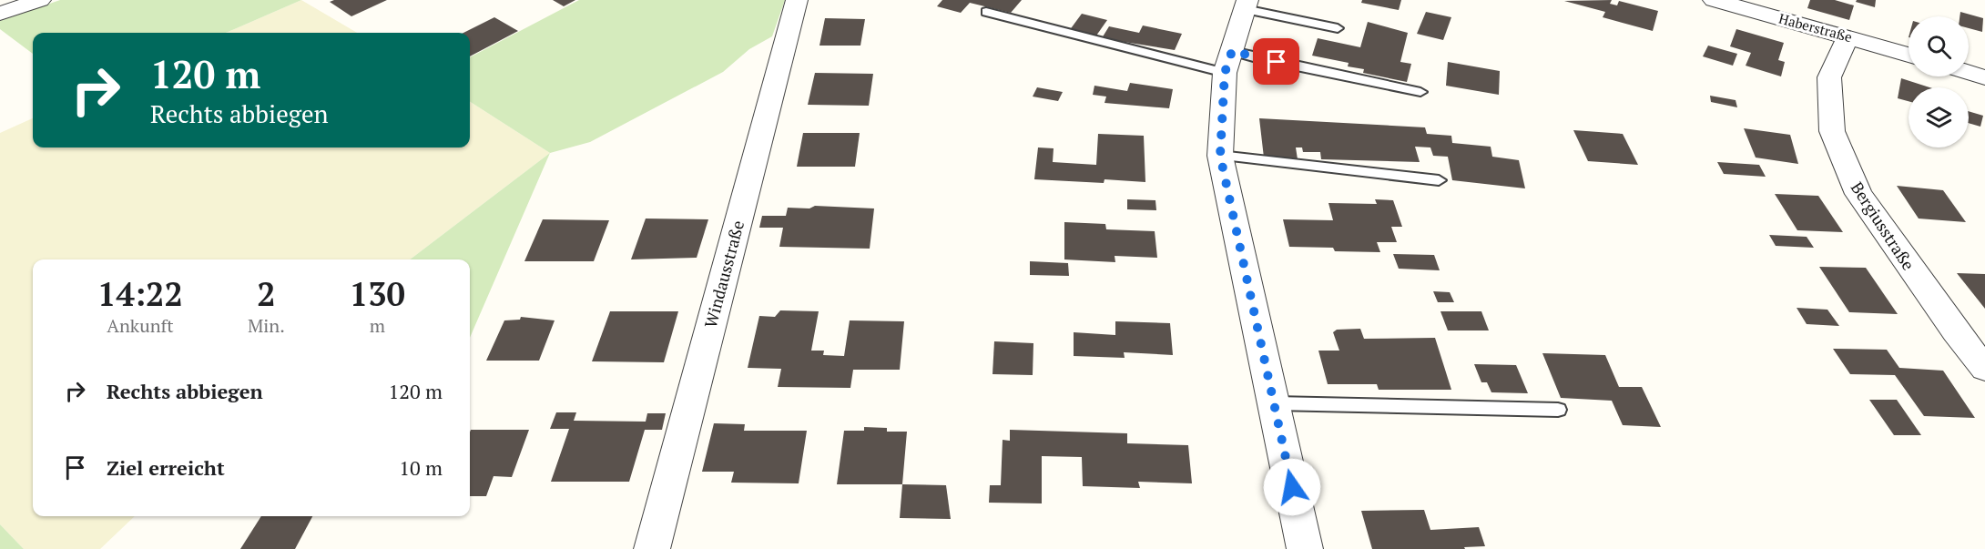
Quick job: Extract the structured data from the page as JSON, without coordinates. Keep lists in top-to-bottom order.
{
  "streets": {
    "street": ["Haberstraße", "Bergiusstraße", "Windausstraße"]
  },
  "crossings": [
    ["Haberstraße", "Bergiusstraße"]
  ],
  "page": {
    "turn": ["120 m", "Rechts abbiegen"],
    "eta": [
      "14:22",
      "Ankunft",
      "2",
      "Min.",
      "130",
      "m"
    ],
    "list": [
      {
        "name": "Rechts abbiegen",
        "value": "120 m"
      },
      {
        "name": "Ziel erreicht",
        "value": "10 m"
      }
    ]
  }
}
